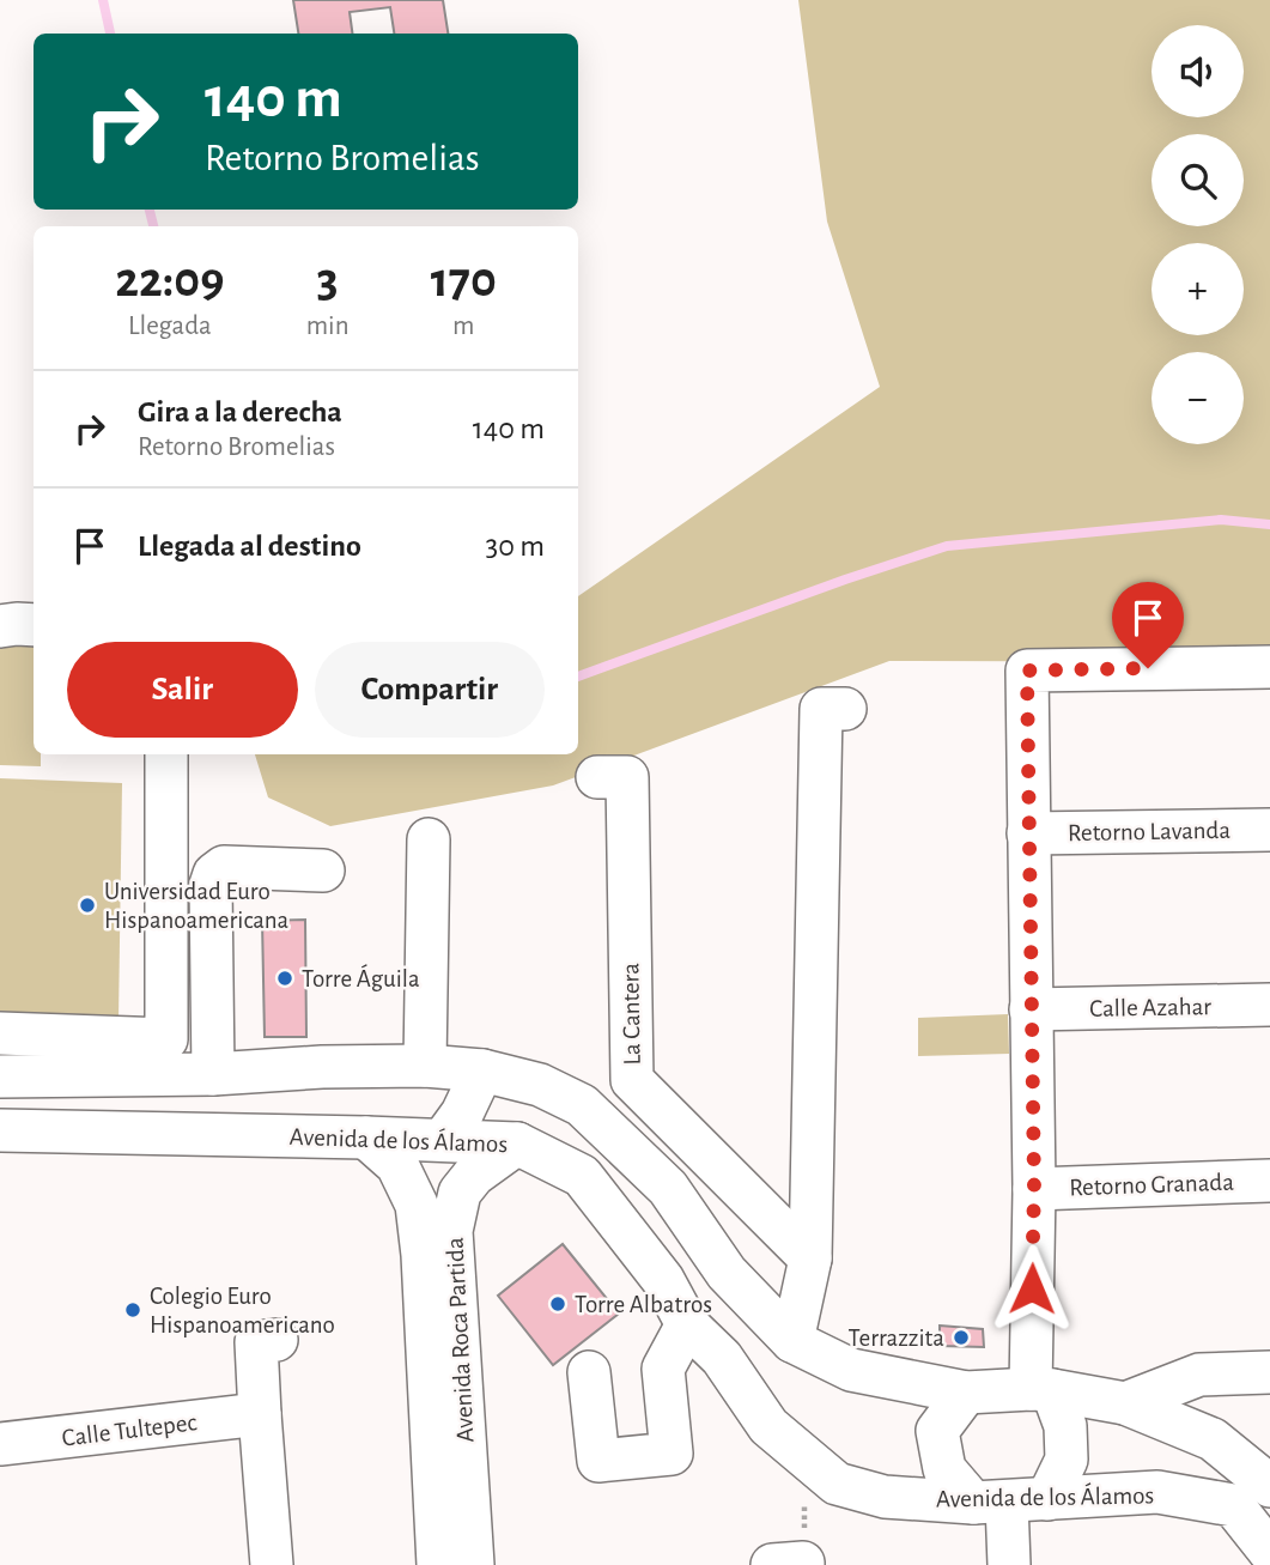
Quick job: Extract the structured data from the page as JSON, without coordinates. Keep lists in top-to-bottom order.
{
  "streets": {
    "street": [
      "Retorno Lavanda",
      "Calle Azahar",
      "La Cantera",
      "Avenida de los Álamos",
      "Retorno Granada",
      "Avenida Roca Partida",
      "Calle Tultepec"
    ]
  },
  "crossings": [
    ["Avenida de los Álamos", "Avenida Roca Partida"]
  ],
  "places": [
    "Universidad Euro Hispanoamericana",
    "Torre Águila",
    "Torre Albatros",
    "Colegio Euro Hispanoamericano",
    "Terrazzita"
  ],
  "page": {
    "map_buttons": ["+", "−"],
    "turn": ["140 m", "Retorno Bromelias"],
    "eta": [
      "22:09",
      "Llegada",
      "3",
      "min",
      "170",
      "m"
    ],
    "list": [
      {
        "name": "Gira a la derecha",
        "note": "Retorno Bromelias",
        "value": "140 m"
      },
      {
        "name": "Llegada al destino",
        "value": "30 m"
      }
    ],
    "buttons": ["Salir", "Compartir"]
  }
}
